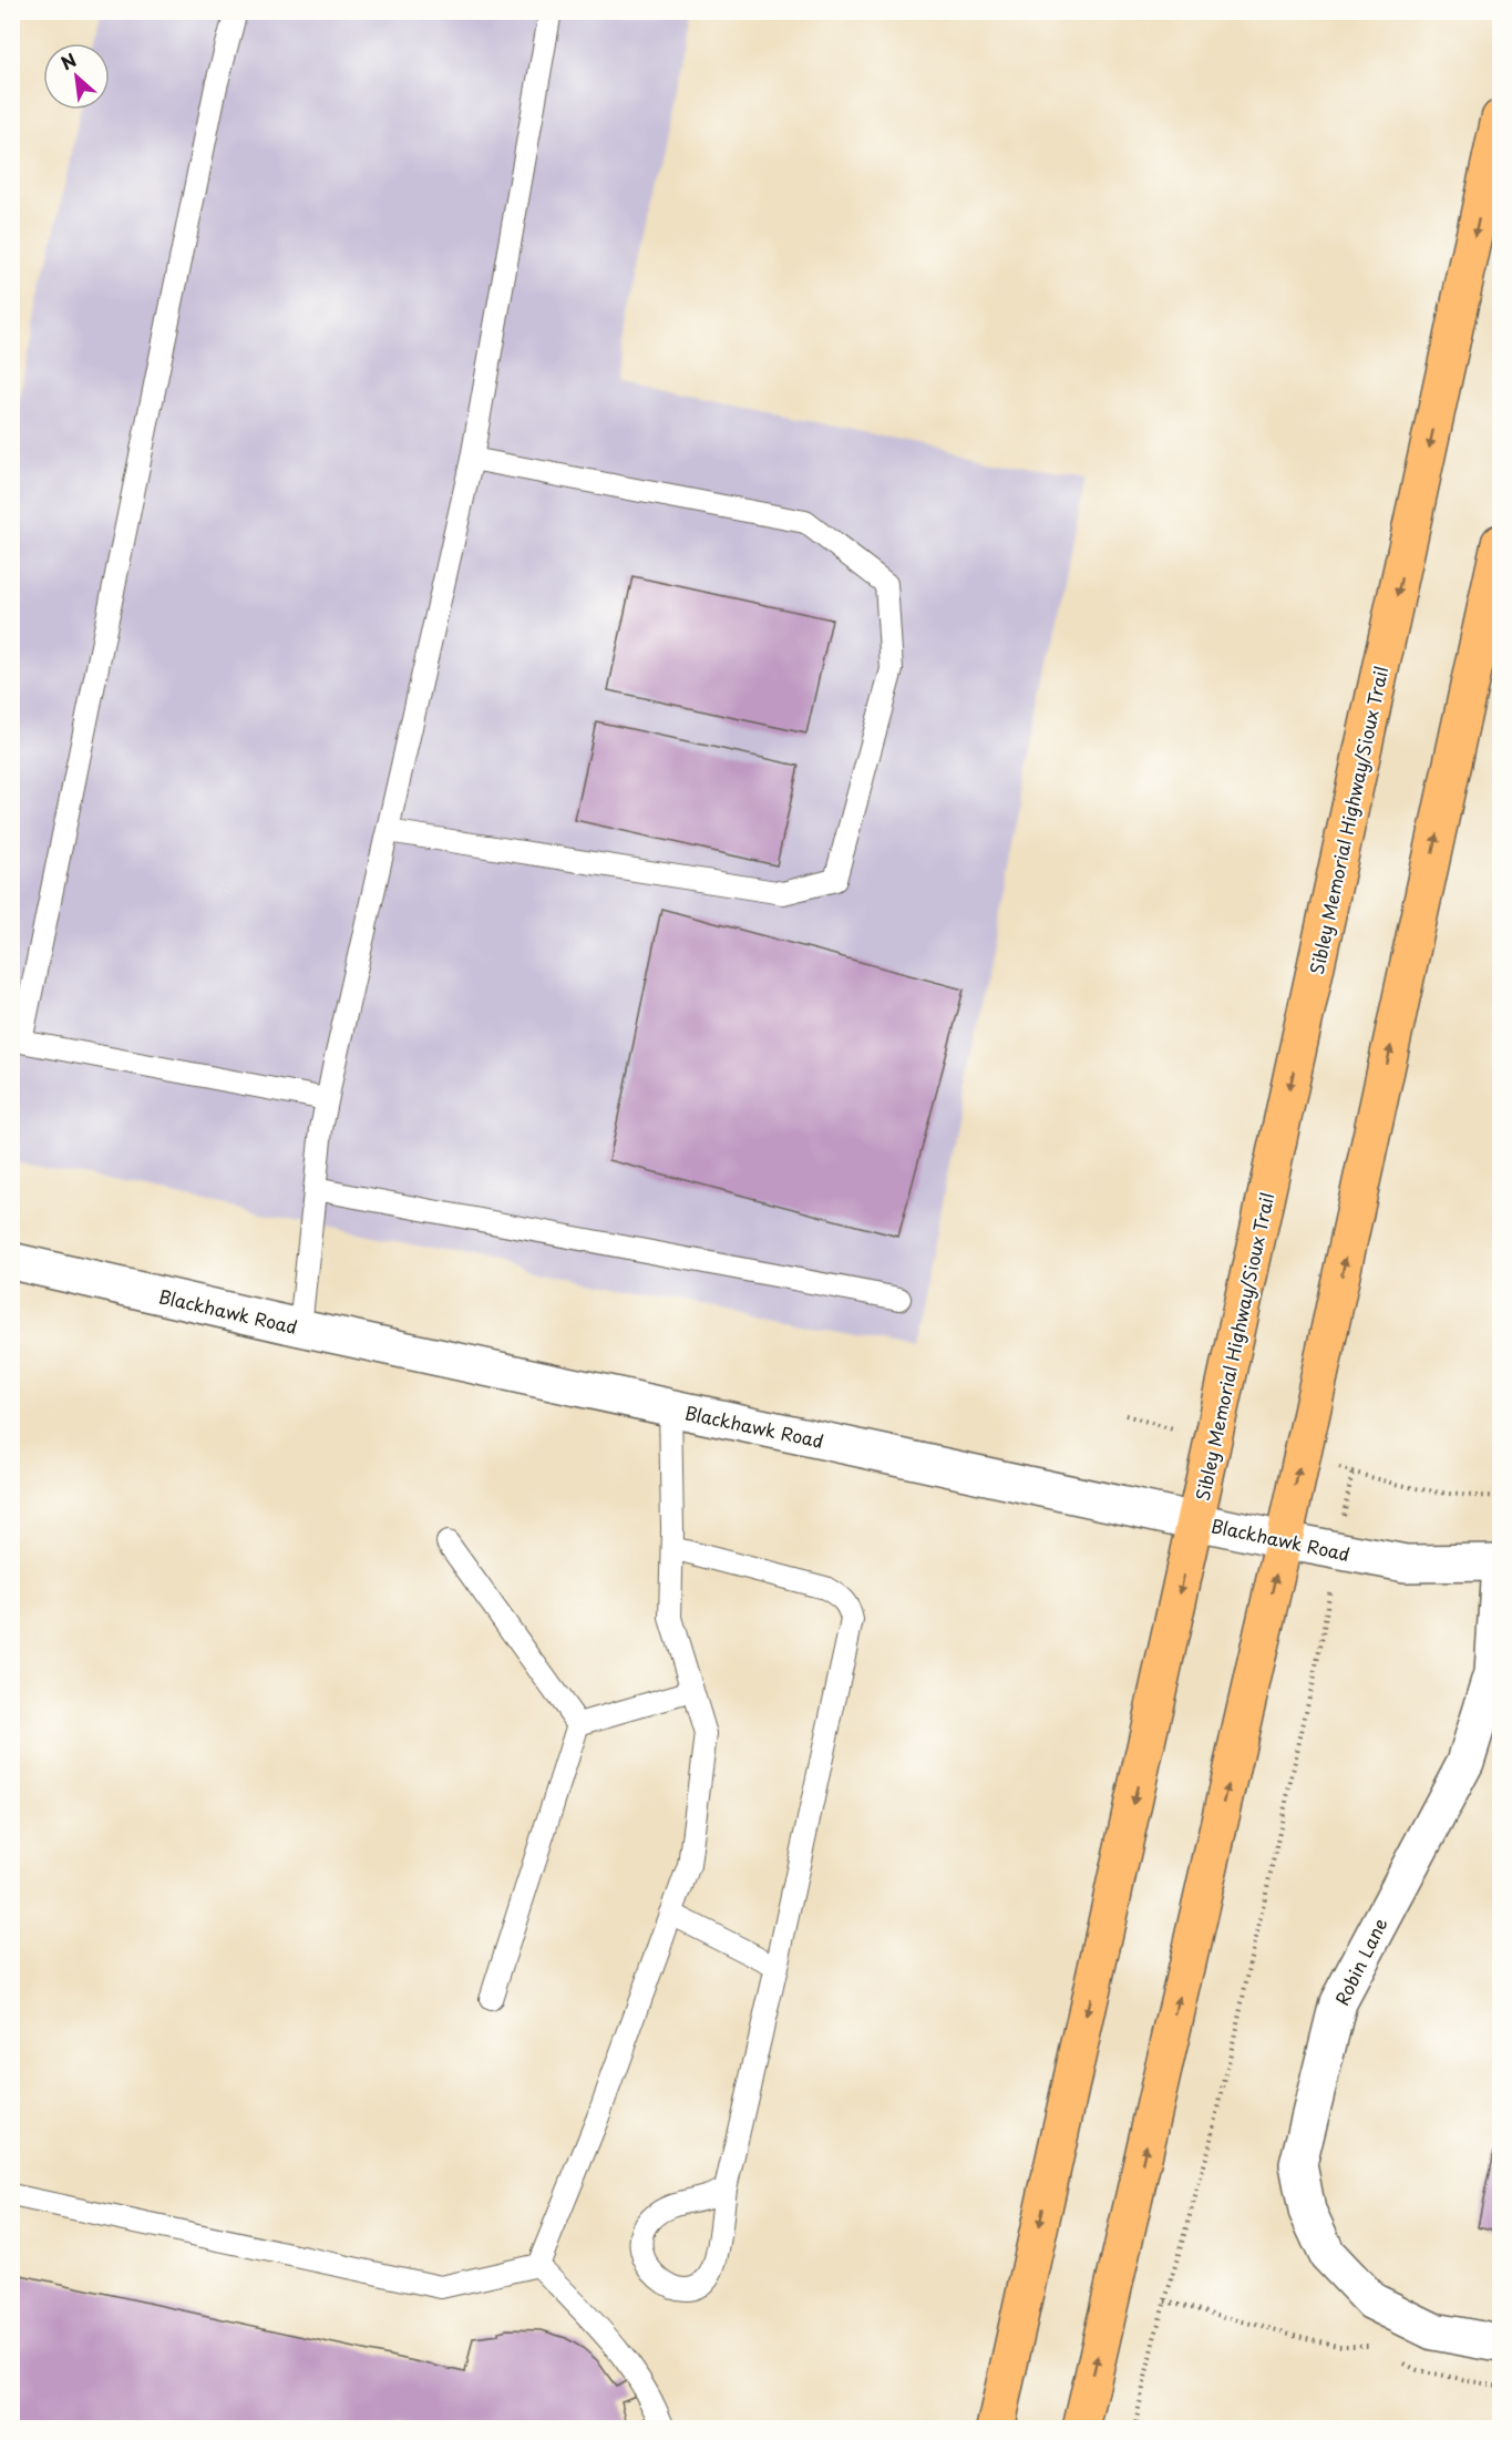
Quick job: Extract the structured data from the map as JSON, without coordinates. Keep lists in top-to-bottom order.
{
  "streets": {
    "highway": ["Sibley Memorial Highway/Sioux Trail"],
    "street": ["Blackhawk Road", "Robin Lane"]
  },
  "crossings": [
    ["Sibley Memorial Highway/Sioux Trail", "Blackhawk Road"],
    ["Blackhawk Road", "Robin Lane"]
  ],
  "north": "top left"
}
